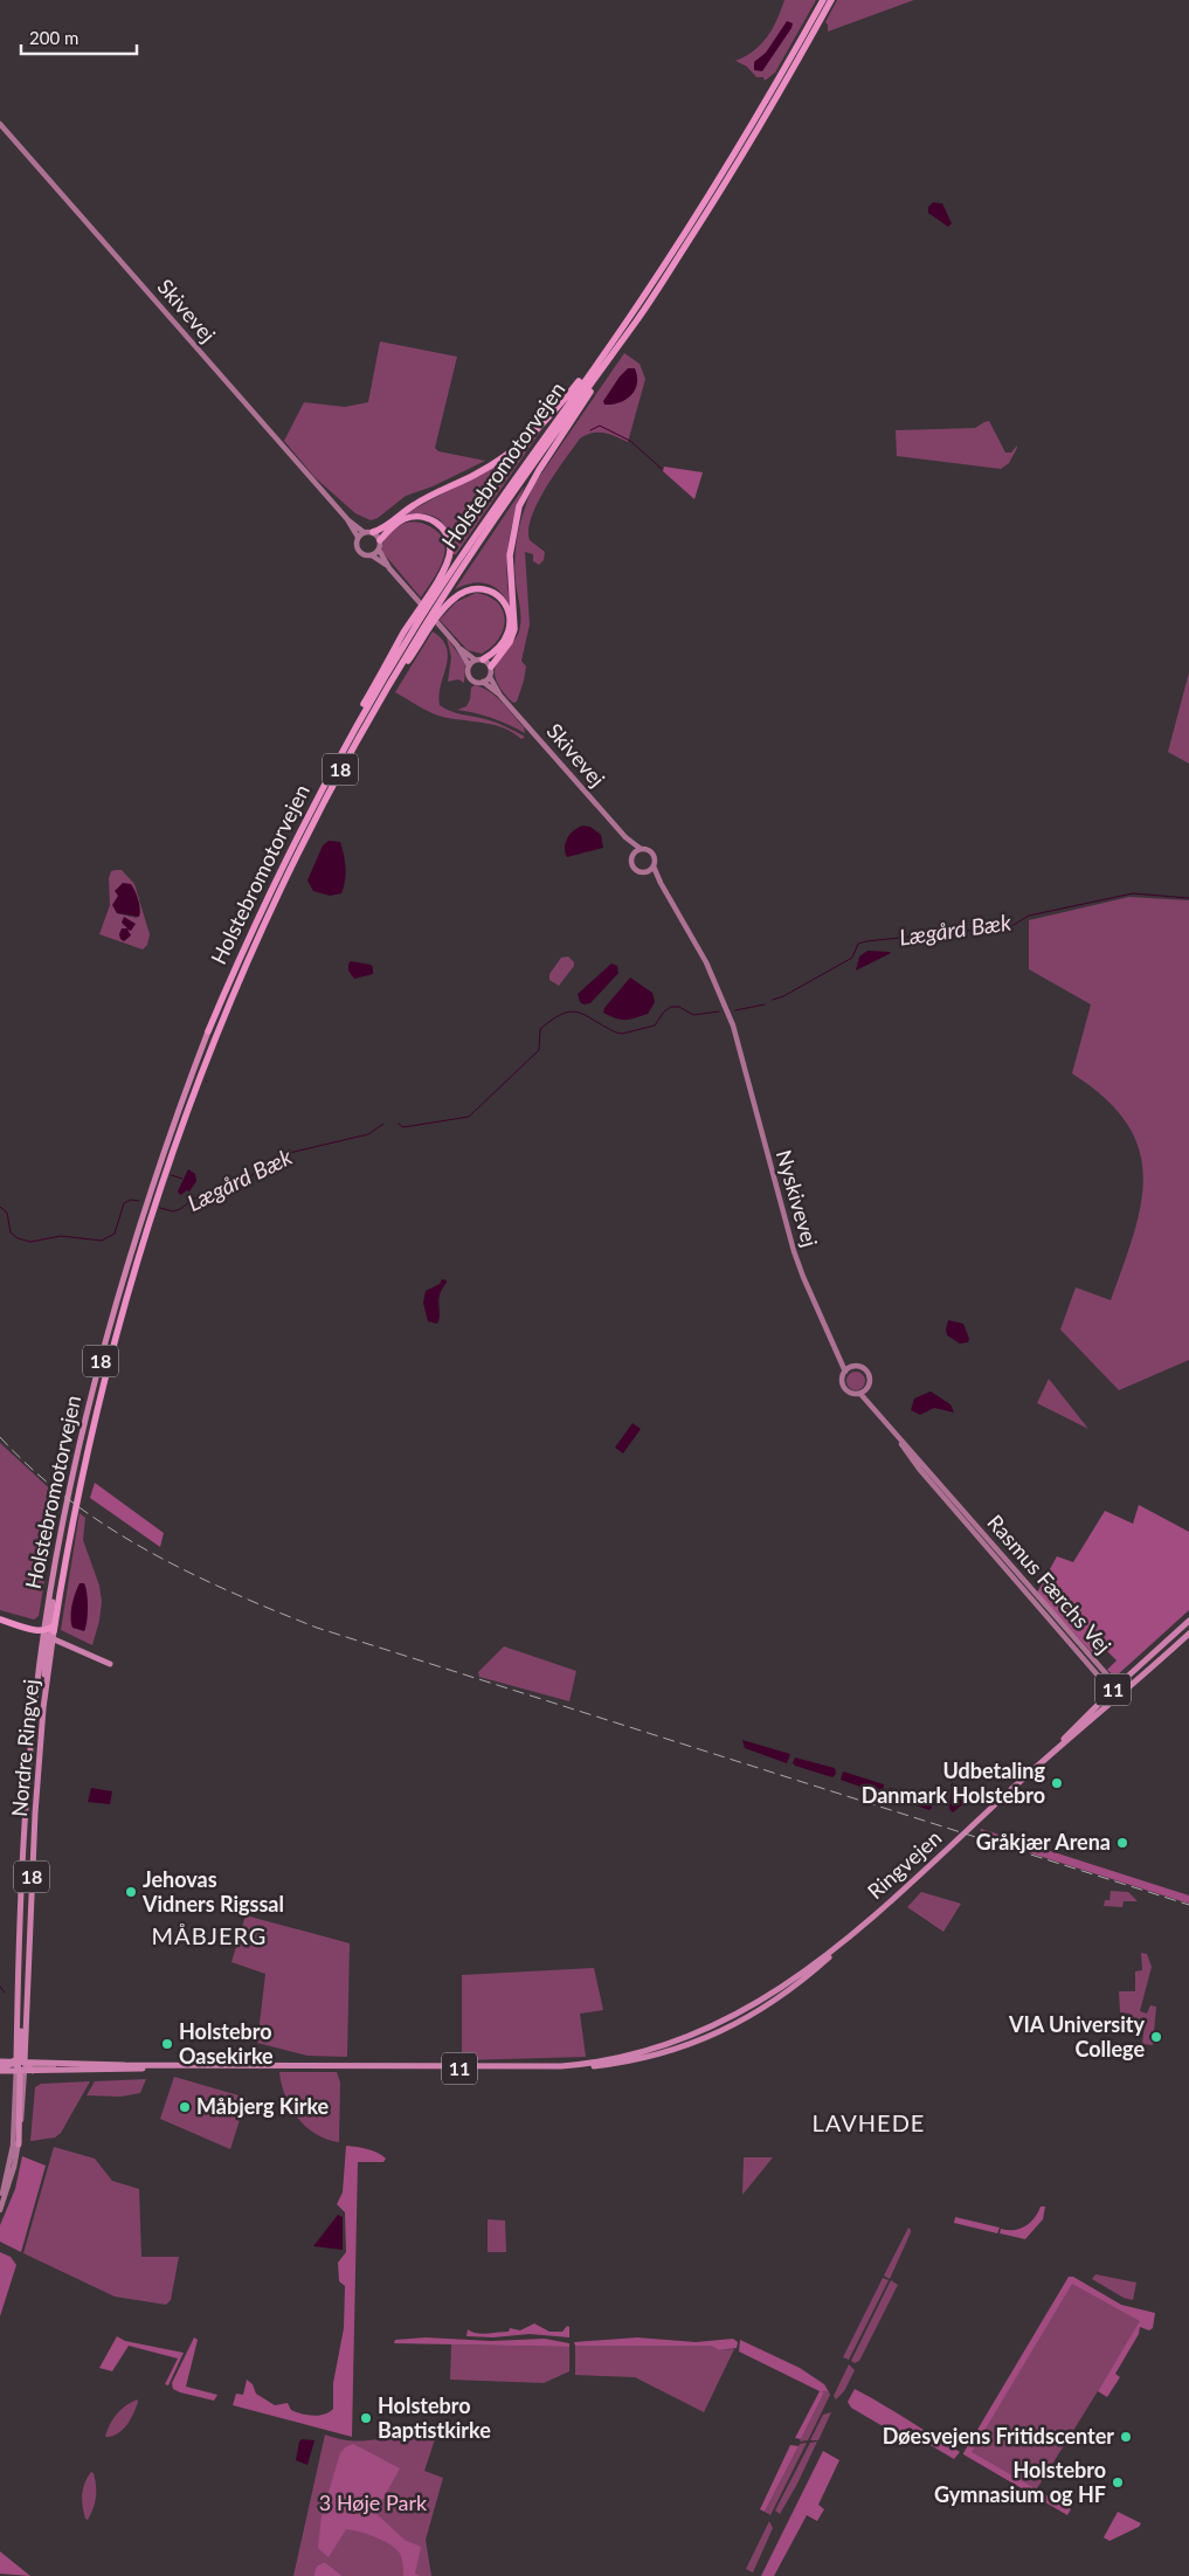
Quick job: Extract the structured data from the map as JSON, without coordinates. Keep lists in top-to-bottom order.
{
  "streets": {
    "highway": ["Holstebromotorvejen", "18"],
    "main road": [
      "Skivevej",
      "Nyskivevej",
      "Rasmus Færchs Vej",
      "11",
      "Nordre Ringvej",
      "Ringvejen"
    ]
  },
  "crossings": [
    ["Holstebromotorvejen", "Nordre Ringvej"],
    ["Nyskivevej", "Rasmus Færchs Vej"],
    ["Rasmus Færchs Vej", "Ringvejen"],
    ["11", "Nordre Ringvej"],
    ["11", "Ringvejen"],
    ["Nordre Ringvej", "Ringvejen"]
  ],
  "districts": ["MÅBJERG", "LAVHEDE"],
  "water": ["Lægård Bæk"],
  "parks": ["3 Høje Park"],
  "places": [
    "Udbetaling Danmark Holstebro",
    "Gråkjær Arena",
    "Jehovas Vidners Rigssal",
    "VIA University College",
    "Holstebro Oasekirke",
    "Måbjerg Kirke",
    "Holstebro Baptistkirke",
    "Døesvejens Fritidscenter",
    "Holstebro Gymnasium og HF"
  ],
  "scale_bar": "200 m"
}
